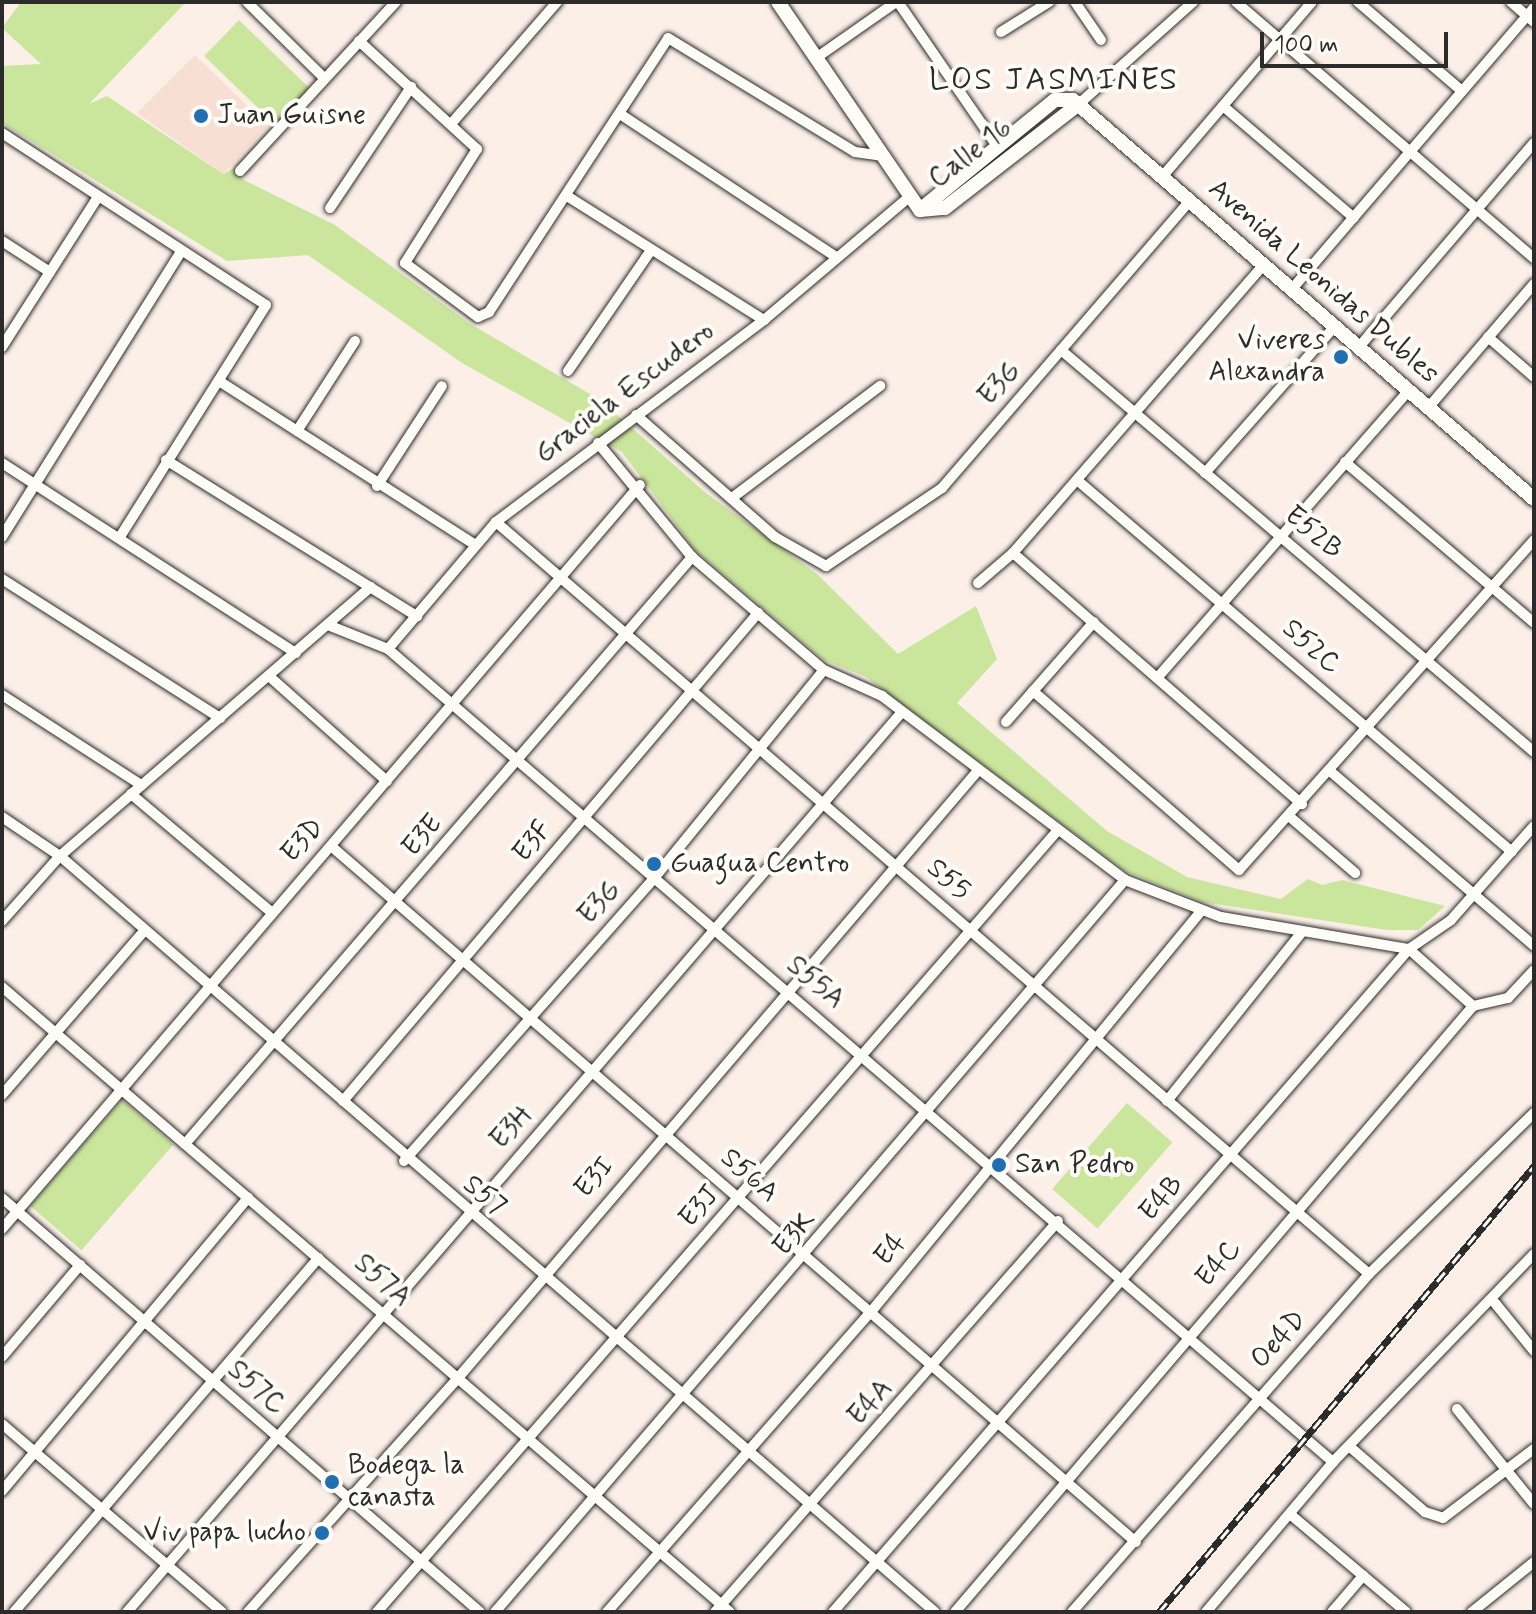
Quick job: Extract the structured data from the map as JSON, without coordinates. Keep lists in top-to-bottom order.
{
  "streets": {
    "main road": ["Calle 16", "Avenida Leonidas Dubles"],
    "street": [
      "E3G",
      "Graciela Escudero",
      "E52B",
      "S52C",
      "E3E",
      "E3D",
      "E3F",
      "S55",
      "S55A",
      "E3H",
      "S56A",
      "E3I",
      "S57",
      "E4B",
      "E3J",
      "E3K",
      "E4",
      "E4C",
      "S57A",
      "Oe4D",
      "S57C",
      "E4A"
    ]
  },
  "crossings": [
    ["Calle 16", "Avenida Leonidas Dubles"],
    ["Avenida Leonidas Dubles", "E3G"],
    ["E3G", "E52B"],
    ["E3G", "S55"],
    ["E3G", "S55A"],
    ["E3G", "S56A"],
    ["E3G", "S57"],
    ["Graciela Escudero", "S55"],
    ["Graciela Escudero", "S55A"],
    ["S52C", "E4B"],
    ["E3E", "S55"],
    ["E3E", "S55A"],
    ["E3E", "S56A"],
    ["E3E", "S57"],
    ["E3E", "S57A"],
    ["E3D", "S55"],
    ["E3D", "S55A"],
    ["E3D", "S56A"],
    ["E3D", "S57"],
    ["E3D", "S57A"],
    ["E3D", "S57C"],
    ["E3F", "S55"],
    ["E3F", "S55A"],
    ["E3F", "S56A"],
    ["E3F", "S57"],
    ["S55", "E3H"],
    ["S55", "E3I"],
    ["S55", "E4B"],
    ["S55", "E3J"],
    ["S55", "E3K"],
    ["S55", "E4"],
    ["S55", "E4C"],
    ["S55", "Oe4D"],
    ["S55A", "E3H"],
    ["S55A", "E3I"],
    ["S55A", "E4B"],
    ["S55A", "E3J"],
    ["S55A", "E3K"],
    ["S55A", "E4"],
    ["S55A", "E4C"],
    ["S55A", "Oe4D"],
    ["S55A", "E4A"],
    ["E3H", "S56A"],
    ["E3H", "S57"],
    ["E3H", "S57A"],
    ["E3H", "S57C"],
    ["S56A", "E3I"],
    ["S56A", "E4B"],
    ["S56A", "E3J"],
    ["S56A", "E3K"],
    ["S56A", "E4"],
    ["S56A", "E4C"],
    ["S56A", "Oe4D"],
    ["S56A", "E4A"],
    ["E3I", "S57"],
    ["E3I", "S57A"],
    ["E3I", "S57C"],
    ["S57", "E4B"],
    ["S57", "E3J"],
    ["S57", "E3K"],
    ["S57", "E4"],
    ["S57", "E4A"],
    ["E3J", "S57A"],
    ["E3J", "S57C"],
    ["E3K", "S57A"],
    ["E4", "S57A"],
    ["S57A", "E4A"]
  ],
  "districts": ["LOS JASMINES"],
  "places": [
    "Juan Guisne",
    "Viveres Alexandra",
    "Guagua Centro",
    "San Pedro",
    "Bodega la canasta",
    "Viv papa lucho"
  ],
  "scale_bar": "100 m"
}
